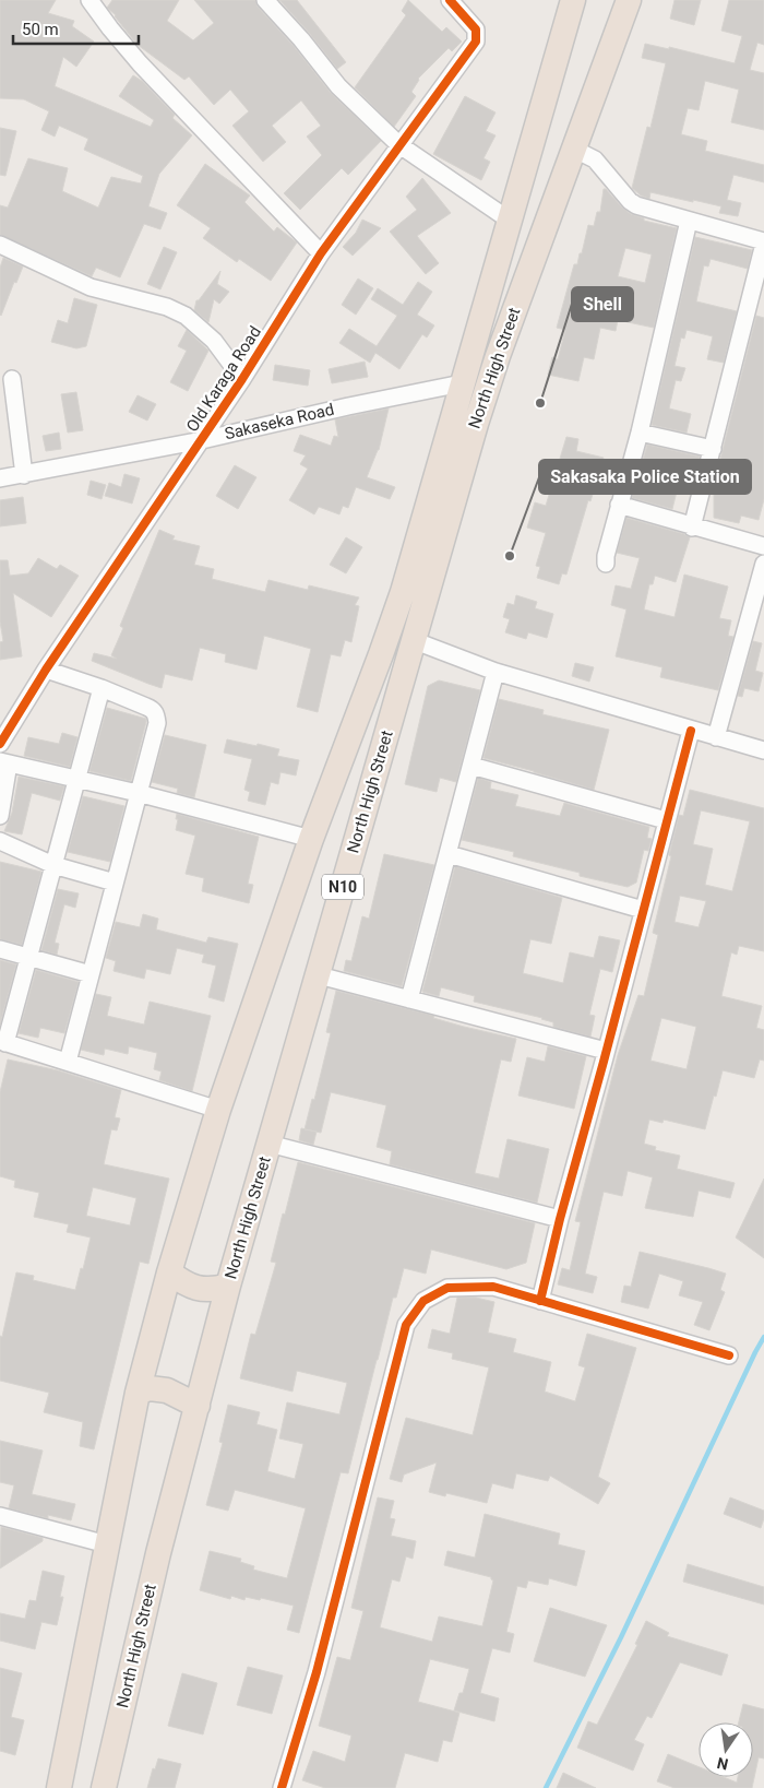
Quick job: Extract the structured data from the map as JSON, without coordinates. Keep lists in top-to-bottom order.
{
  "streets": {
    "highway": ["North High Street", "N10"],
    "street": ["Old Karaga Road", "Sakaseka Road"]
  },
  "crossings": [
    ["North High Street", "Sakaseka Road"],
    ["Old Karaga Road", "Sakaseka Road"]
  ],
  "places": ["Shell", "Sakasaka Police Station"],
  "scale_bar": "50 m",
  "north": "bottom"
}
